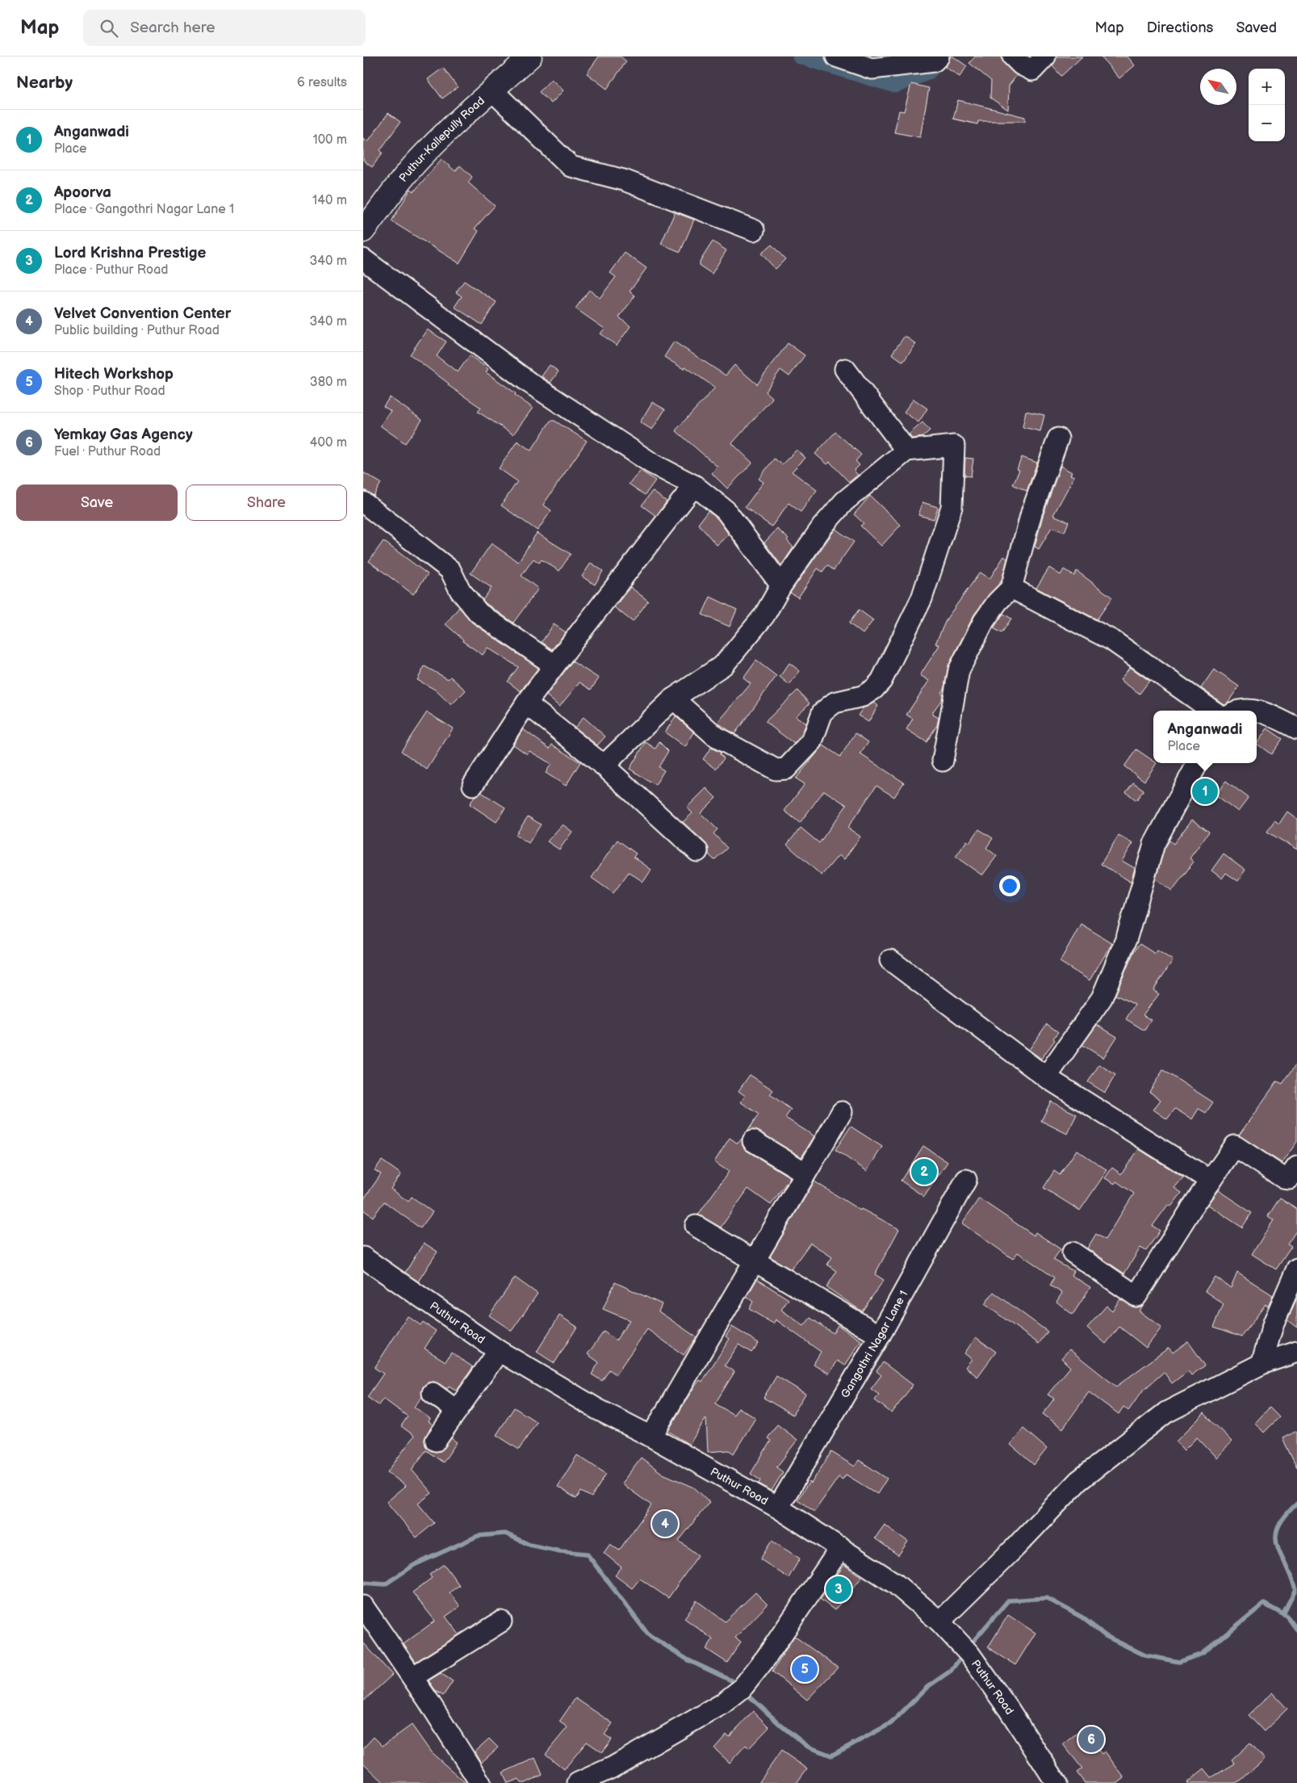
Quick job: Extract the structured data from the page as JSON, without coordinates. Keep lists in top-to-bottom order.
{
  "streets": {
    "main road": ["Puthur-Kallepully Road"],
    "street": ["Puthur Road", "Gangothri Nagar Lane 1"]
  },
  "crossings": [
    ["Puthur Road", "Gangothri Nagar Lane 1"]
  ],
  "north": "top left",
  "page": {
    "header": "Map",
    "search": "Search here",
    "nav": ["Map", "Directions", "Saved"],
    "heading": ["Nearby", "6 results"],
    "map_buttons": ["+", "−"],
    "list": [
      {
        "mark": "1",
        "name": "Anganwadi",
        "note": "Place",
        "value": "100 m"
      },
      {
        "mark": "2",
        "name": "Apoorva",
        "note": "Place · Gangothri Nagar Lane 1",
        "value": "140 m"
      },
      {
        "mark": "3",
        "name": "Lord Krishna Prestige",
        "note": "Place · Puthur Road",
        "value": "340 m"
      },
      {
        "mark": "4",
        "name": "Velvet Convention Center",
        "note": "Public building · Puthur Road",
        "value": "340 m"
      },
      {
        "mark": "5",
        "name": "Hitech Workshop",
        "note": "Shop · Puthur Road",
        "value": "380 m"
      },
      {
        "mark": "6",
        "name": "Yemkay Gas Agency",
        "note": "Fuel · Puthur Road",
        "value": "400 m"
      }
    ],
    "buttons": ["Save", "Share"],
    "popup": ["Anganwadi", "Place"],
    "pins": [
      "1",
      "2",
      "4",
      "3",
      "5",
      "6"
    ]
  }
}
